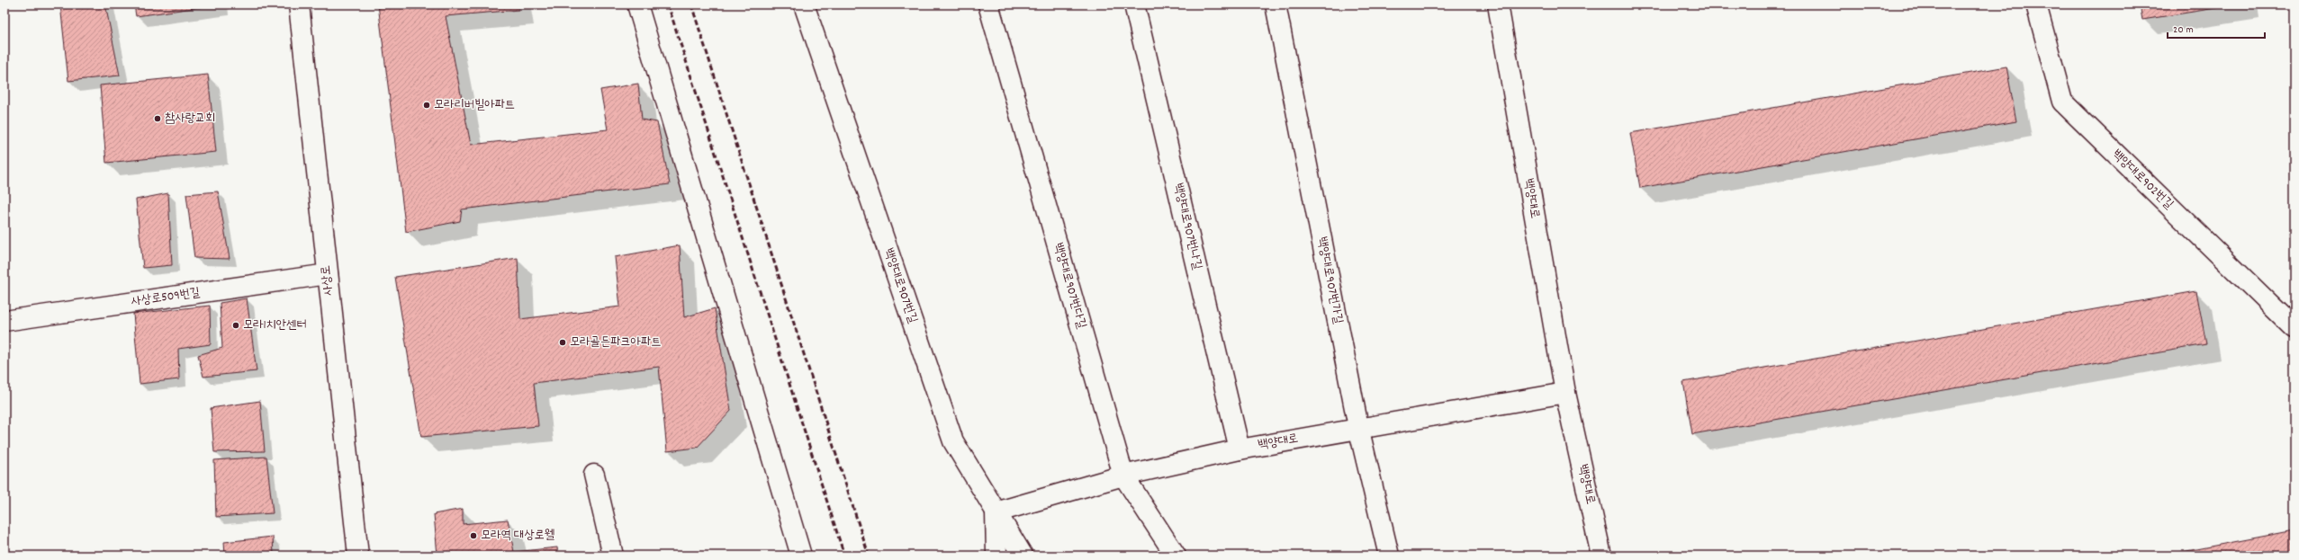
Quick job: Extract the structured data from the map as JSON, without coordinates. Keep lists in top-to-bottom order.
{
  "streets": {
    "street": [
      "백양대로902번길",
      "백양대로",
      "백양대로907번나길",
      "사상로",
      "백양대로907번가길",
      "백양대로907번길",
      "백양대로907번다길",
      "사상로509번길"
    ]
  },
  "crossings": [
    ["백양대로", "백양대로907번나길"],
    ["백양대로", "백양대로907번가길"],
    ["백양대로", "백양대로907번길"],
    ["백양대로", "백양대로907번다길"],
    ["사상로", "사상로509번길"]
  ],
  "places": [
    "모라리버빌아파트",
    "참사랑교회",
    "모라1치안센터",
    "모라골든파크아파트",
    "모라역 대상로웰"
  ],
  "scale_bar": "20 m"
}
